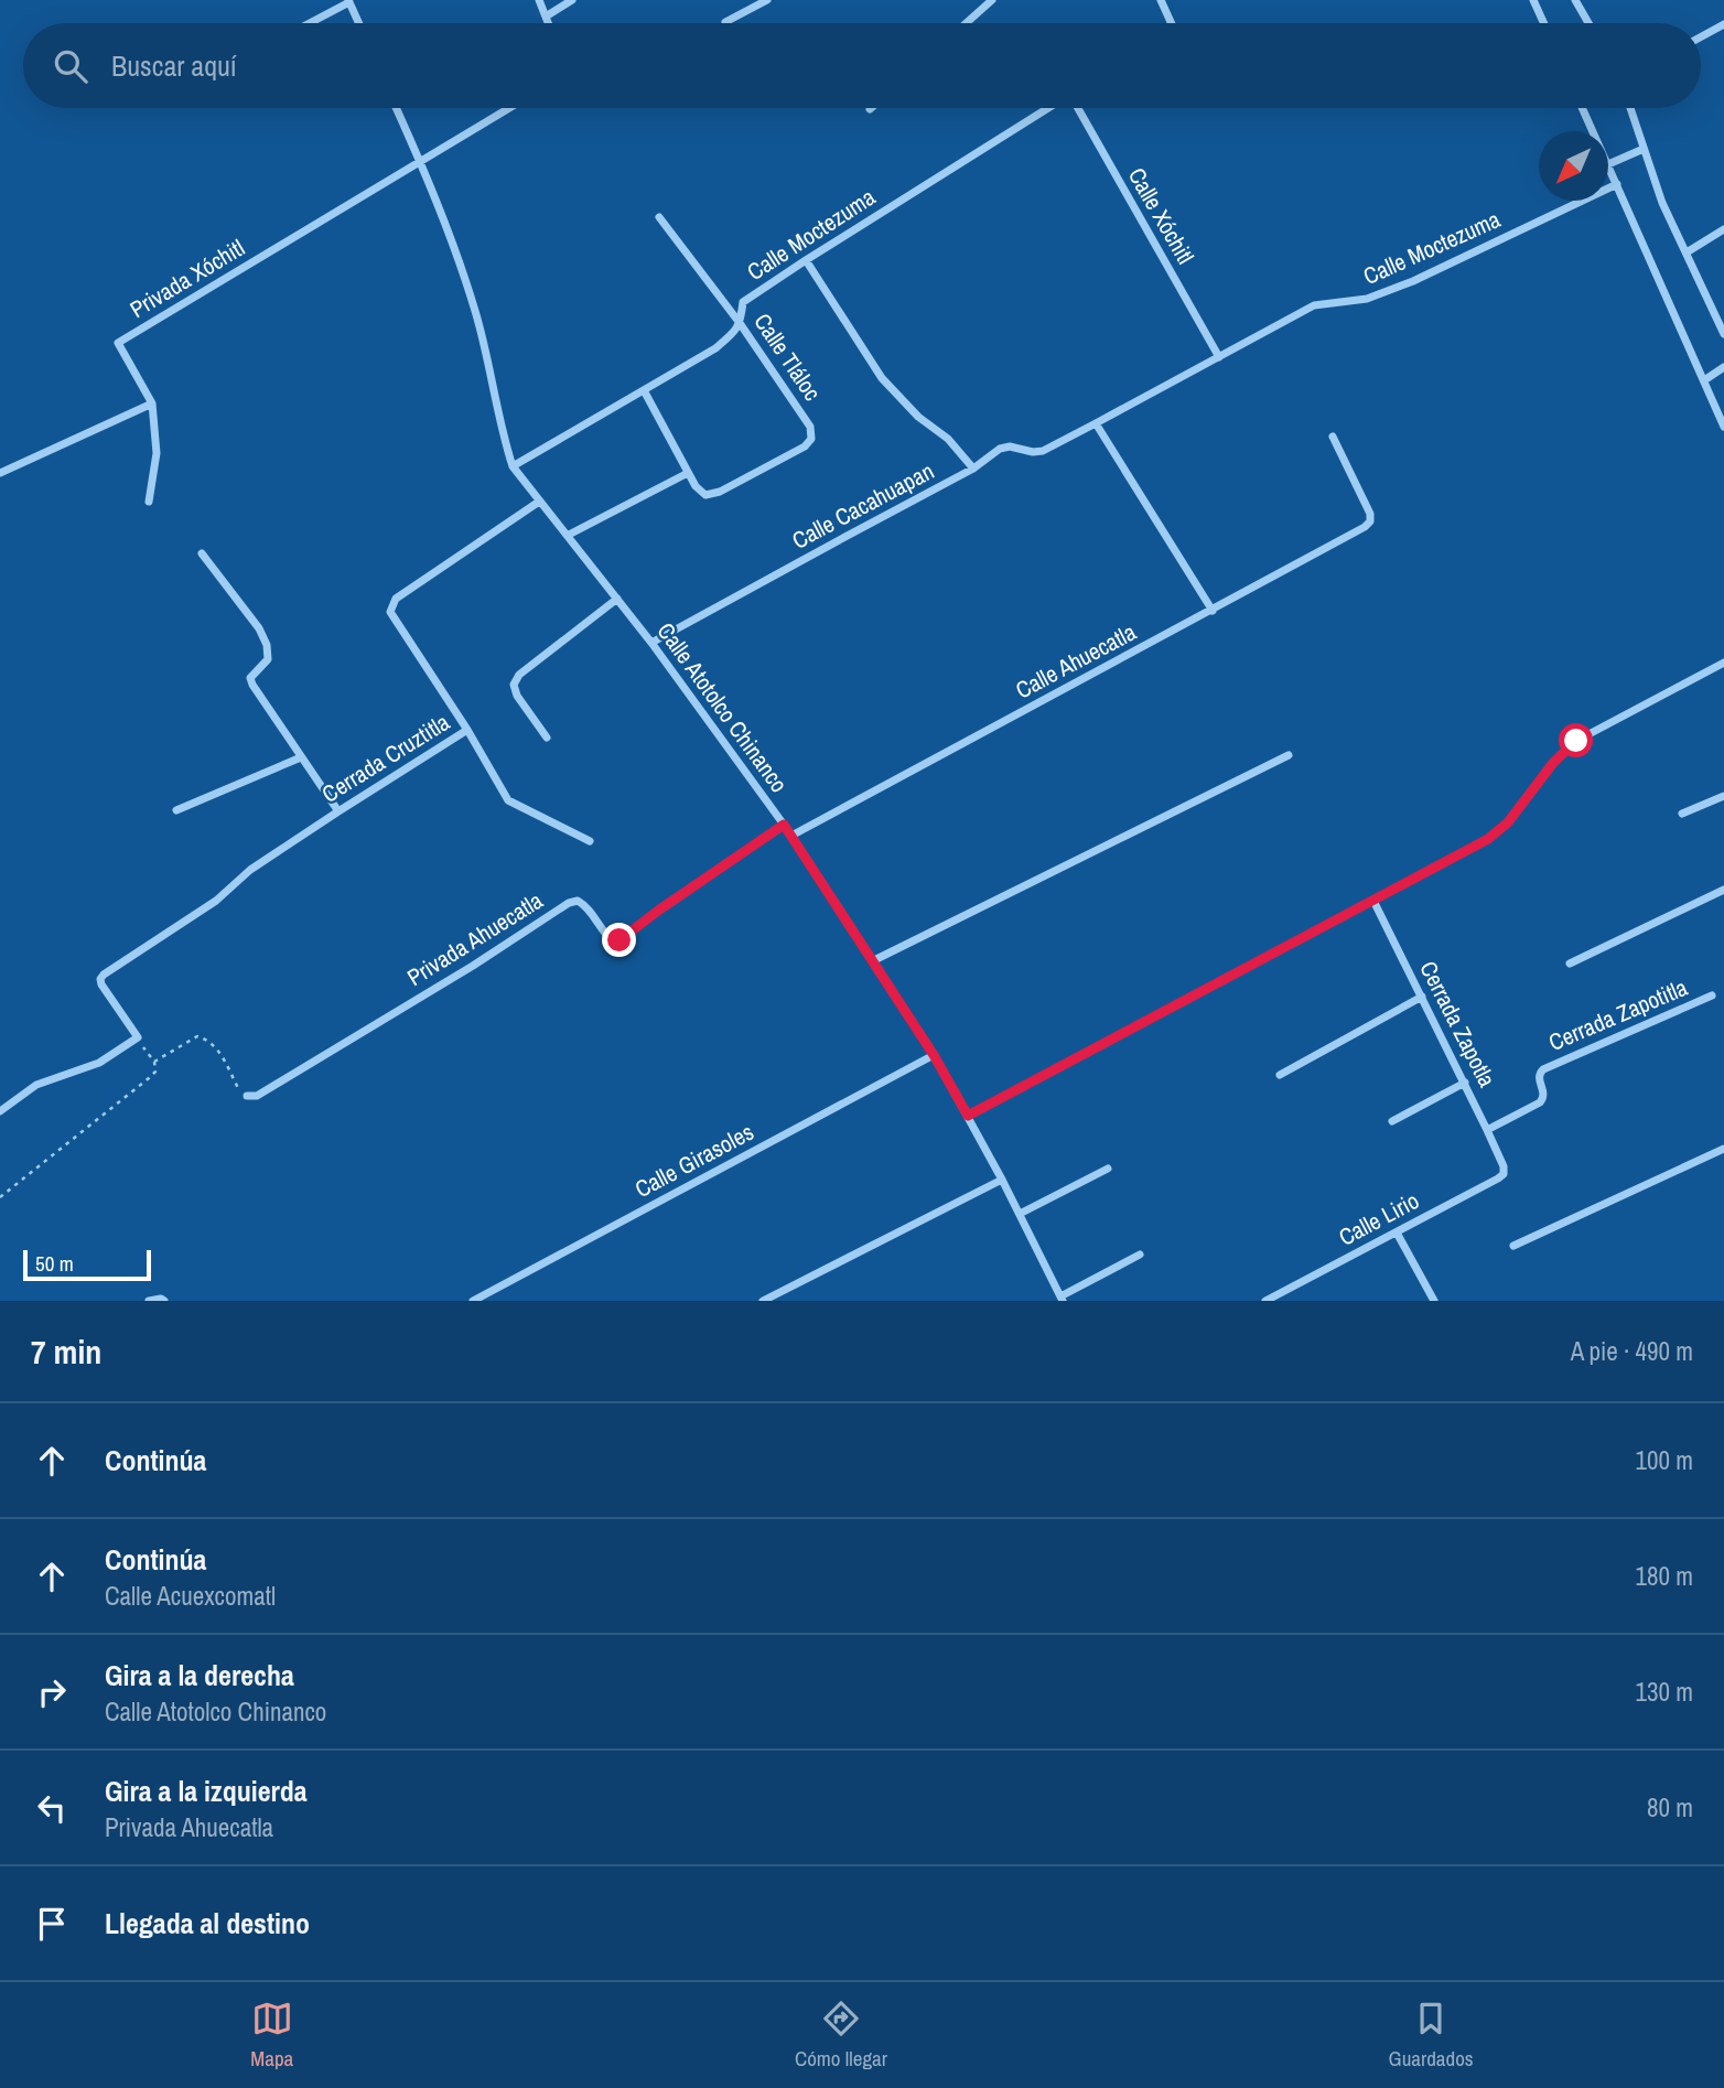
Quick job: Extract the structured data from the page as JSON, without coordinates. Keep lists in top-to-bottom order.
{
  "streets": {
    "street": [
      "Calle Xóchitl",
      "Calle Moctezuma",
      "Privada Xóchitl",
      "Calle Tláloc",
      "Calle Cacahuapan",
      "Calle Ahuecatla",
      "Calle Atotolco Chinanco",
      "Cerrada Cruztitla",
      "Privada Ahuecatla",
      "Cerrada Zapotitla",
      "Cerrada Zapotla",
      "Calle Girasoles",
      "Calle Lirio"
    ]
  },
  "crossings": [
    ["Calle Xóchitl", "Calle Moctezuma"],
    ["Calle Moctezuma", "Calle Tláloc"],
    ["Calle Moctezuma", "Calle Cacahuapan"],
    ["Calle Moctezuma", "Calle Atotolco Chinanco"],
    ["Privada Xóchitl", "Calle Atotolco Chinanco"],
    ["Calle Cacahuapan", "Calle Atotolco Chinanco"],
    ["Calle Ahuecatla", "Calle Atotolco Chinanco"],
    ["Calle Atotolco Chinanco", "Cerrada Cruztitla"],
    ["Calle Atotolco Chinanco", "Privada Ahuecatla"],
    ["Calle Atotolco Chinanco", "Calle Girasoles"],
    ["Cerrada Zapotitla", "Cerrada Zapotla"],
    ["Cerrada Zapotla", "Calle Lirio"]
  ],
  "scale_bar": "50 m",
  "north": "bottom left",
  "page": {
    "search": "Buscar aquí",
    "scale": "50 m",
    "heading": ["7 min", "A pie · 490 m"],
    "list": [
      ["Continúa", "100 m"],
      ["Continúa", "Calle Acuexcomatl", "180 m"],
      ["Gira a la derecha", "Calle Atotolco Chinanco", "130 m"],
      ["Gira a la izquierda", "Privada Ahuecatla", "80 m"],
      "Llegada al destino"
    ],
    "nav": ["Mapa", "Cómo llegar", "Guardados"]
  }
}
